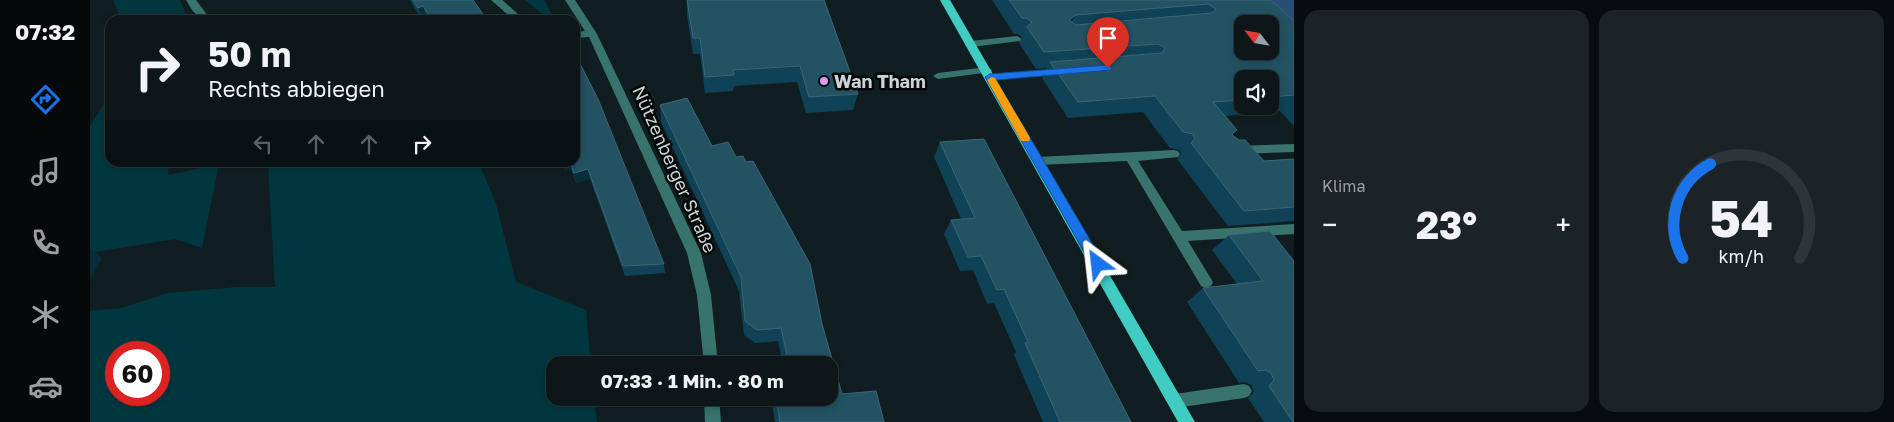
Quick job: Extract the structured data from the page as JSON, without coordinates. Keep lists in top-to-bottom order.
{
  "streets": {
    "street": ["Nützenberger Straße"]
  },
  "places": ["Wan Tham"],
  "north": "top left",
  "page": {
    "tabs": "07:32",
    "tile": "Klima",
    "turn": ["50 m", "Rechts abbiegen"],
    "heat": ["−", "23°", "+"],
    "limit": "60",
    "trip": "07:33 · 1 Min. · 80 m",
    "gauge": ["54", "km/h"]
  }
}
